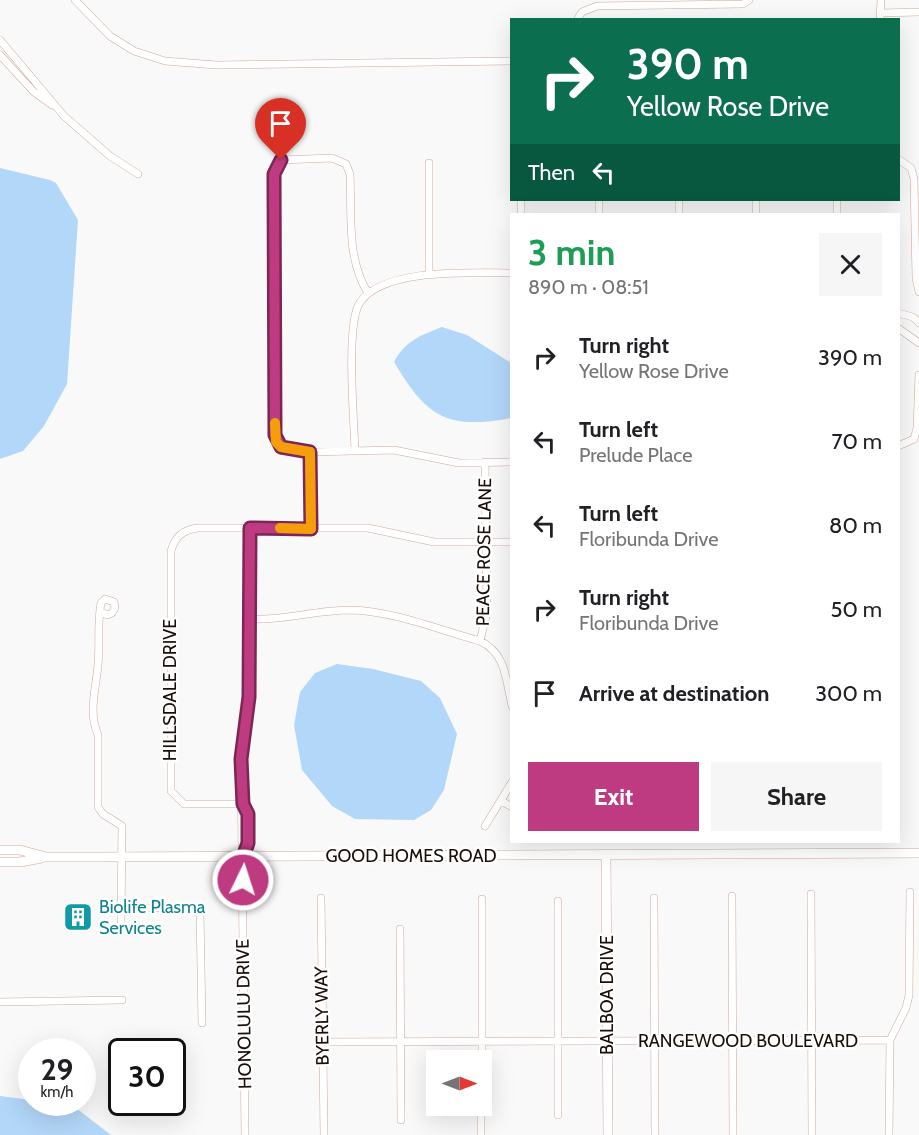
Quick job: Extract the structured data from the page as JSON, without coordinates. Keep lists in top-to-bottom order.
{
  "streets": {
    "street": [
      "PEACE ROSE LANE",
      "HILLSDALE DRIVE",
      "GOOD HOMES ROAD",
      "BALBOA DRIVE",
      "HONOLULU DRIVE",
      "BYERLY WAY",
      "RANGEWOOD BOULEVARD"
    ]
  },
  "crossings": [
    ["HILLSDALE DRIVE", "HONOLULU DRIVE"],
    ["GOOD HOMES ROAD", "BALBOA DRIVE"],
    ["GOOD HOMES ROAD", "HONOLULU DRIVE"],
    ["BALBOA DRIVE", "RANGEWOOD BOULEVARD"],
    ["BYERLY WAY", "RANGEWOOD BOULEVARD"]
  ],
  "places": {
    "building": ["Biolife Plasma Services"]
  },
  "north": "right",
  "page": {
    "turn": ["390 m", "Yellow Rose Drive"],
    "then": "Then",
    "heading": ["3 min", "890 m · 08:51"],
    "list": [
      {
        "name": "Turn right",
        "note": "Yellow Rose Drive",
        "value": "390 m"
      },
      {
        "name": "Turn left",
        "note": "Prelude Place",
        "value": "70 m"
      },
      {
        "name": "Turn left",
        "note": "Floribunda Drive",
        "value": "80 m"
      },
      {
        "name": "Turn right",
        "note": "Floribunda Drive",
        "value": "50 m"
      },
      {
        "name": "Arrive at destination",
        "value": "300 m"
      }
    ],
    "buttons": ["Exit", "Share"],
    "speed": "29 km/h",
    "limit": "30"
  }
}
